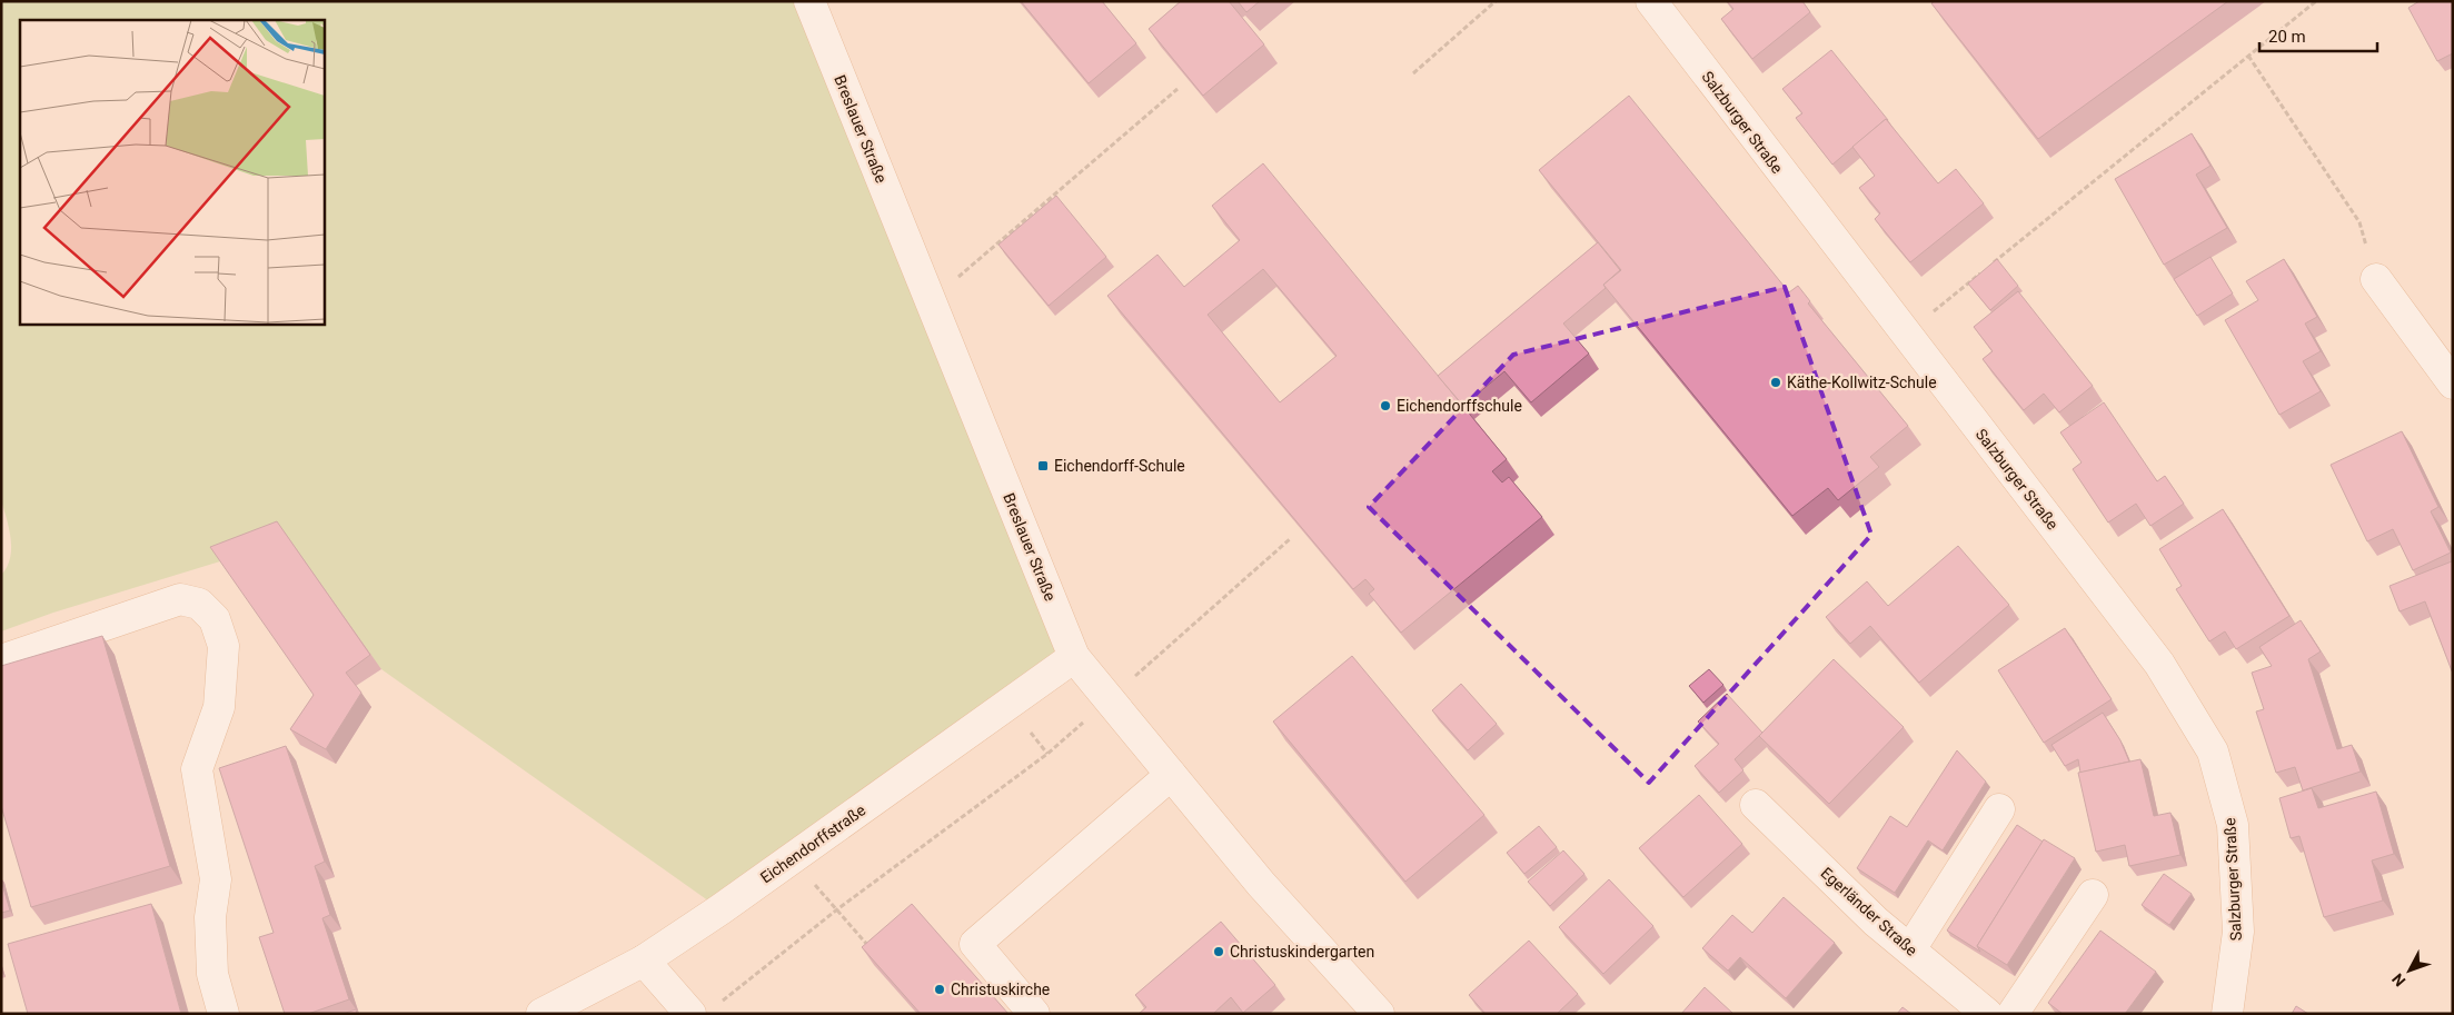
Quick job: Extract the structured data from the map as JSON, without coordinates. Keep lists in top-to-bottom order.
{
  "streets": {
    "street": [
      "Salzburger Straße",
      "Breslauer Straße",
      "Eichendorffstraße",
      "Egerländer Straße"
    ]
  },
  "crossings": [
    ["Breslauer Straße", "Eichendorffstraße"]
  ],
  "places": {
    "other": [
      "Käthe-Kollwitz-Schule",
      "Eichendorffschule",
      "Christuskindergarten",
      "Christuskirche"
    ],
    "transit": ["Eichendorff-Schule"]
  },
  "scale_bar": "20 m",
  "north": "bottom left"
}
